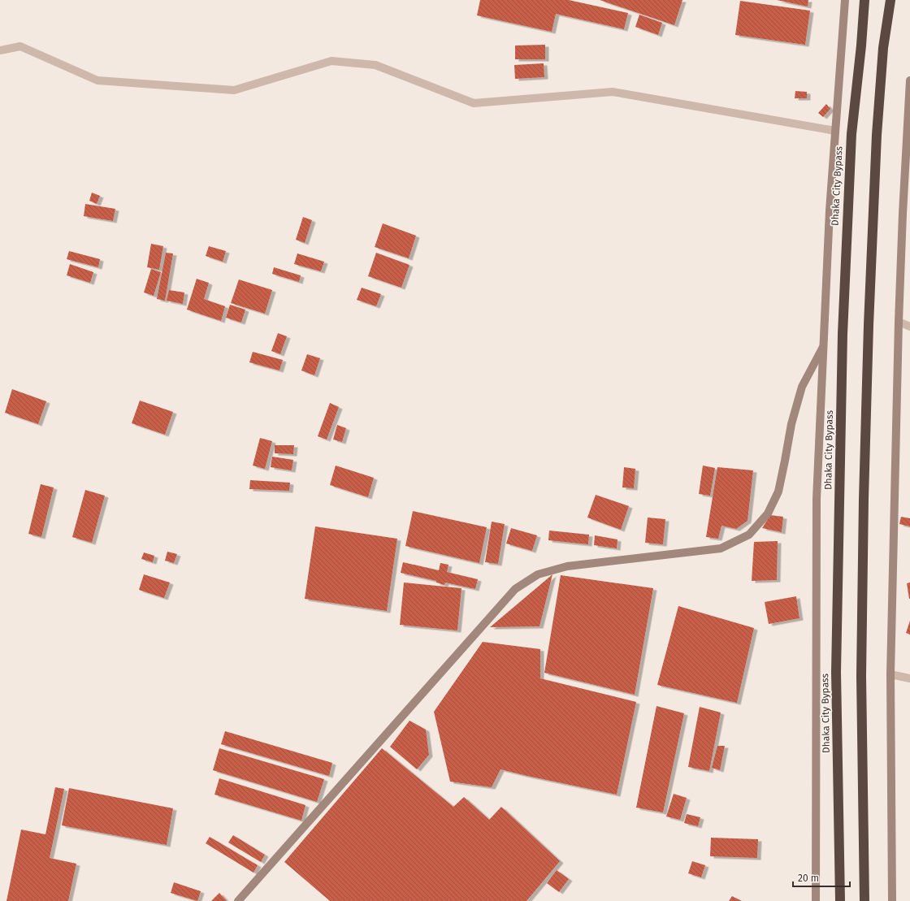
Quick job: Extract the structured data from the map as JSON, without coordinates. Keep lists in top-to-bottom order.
{
  "streets": {
    "highway": ["Dhaka City Bypass"]
  },
  "scale_bar": "20 m"
}
